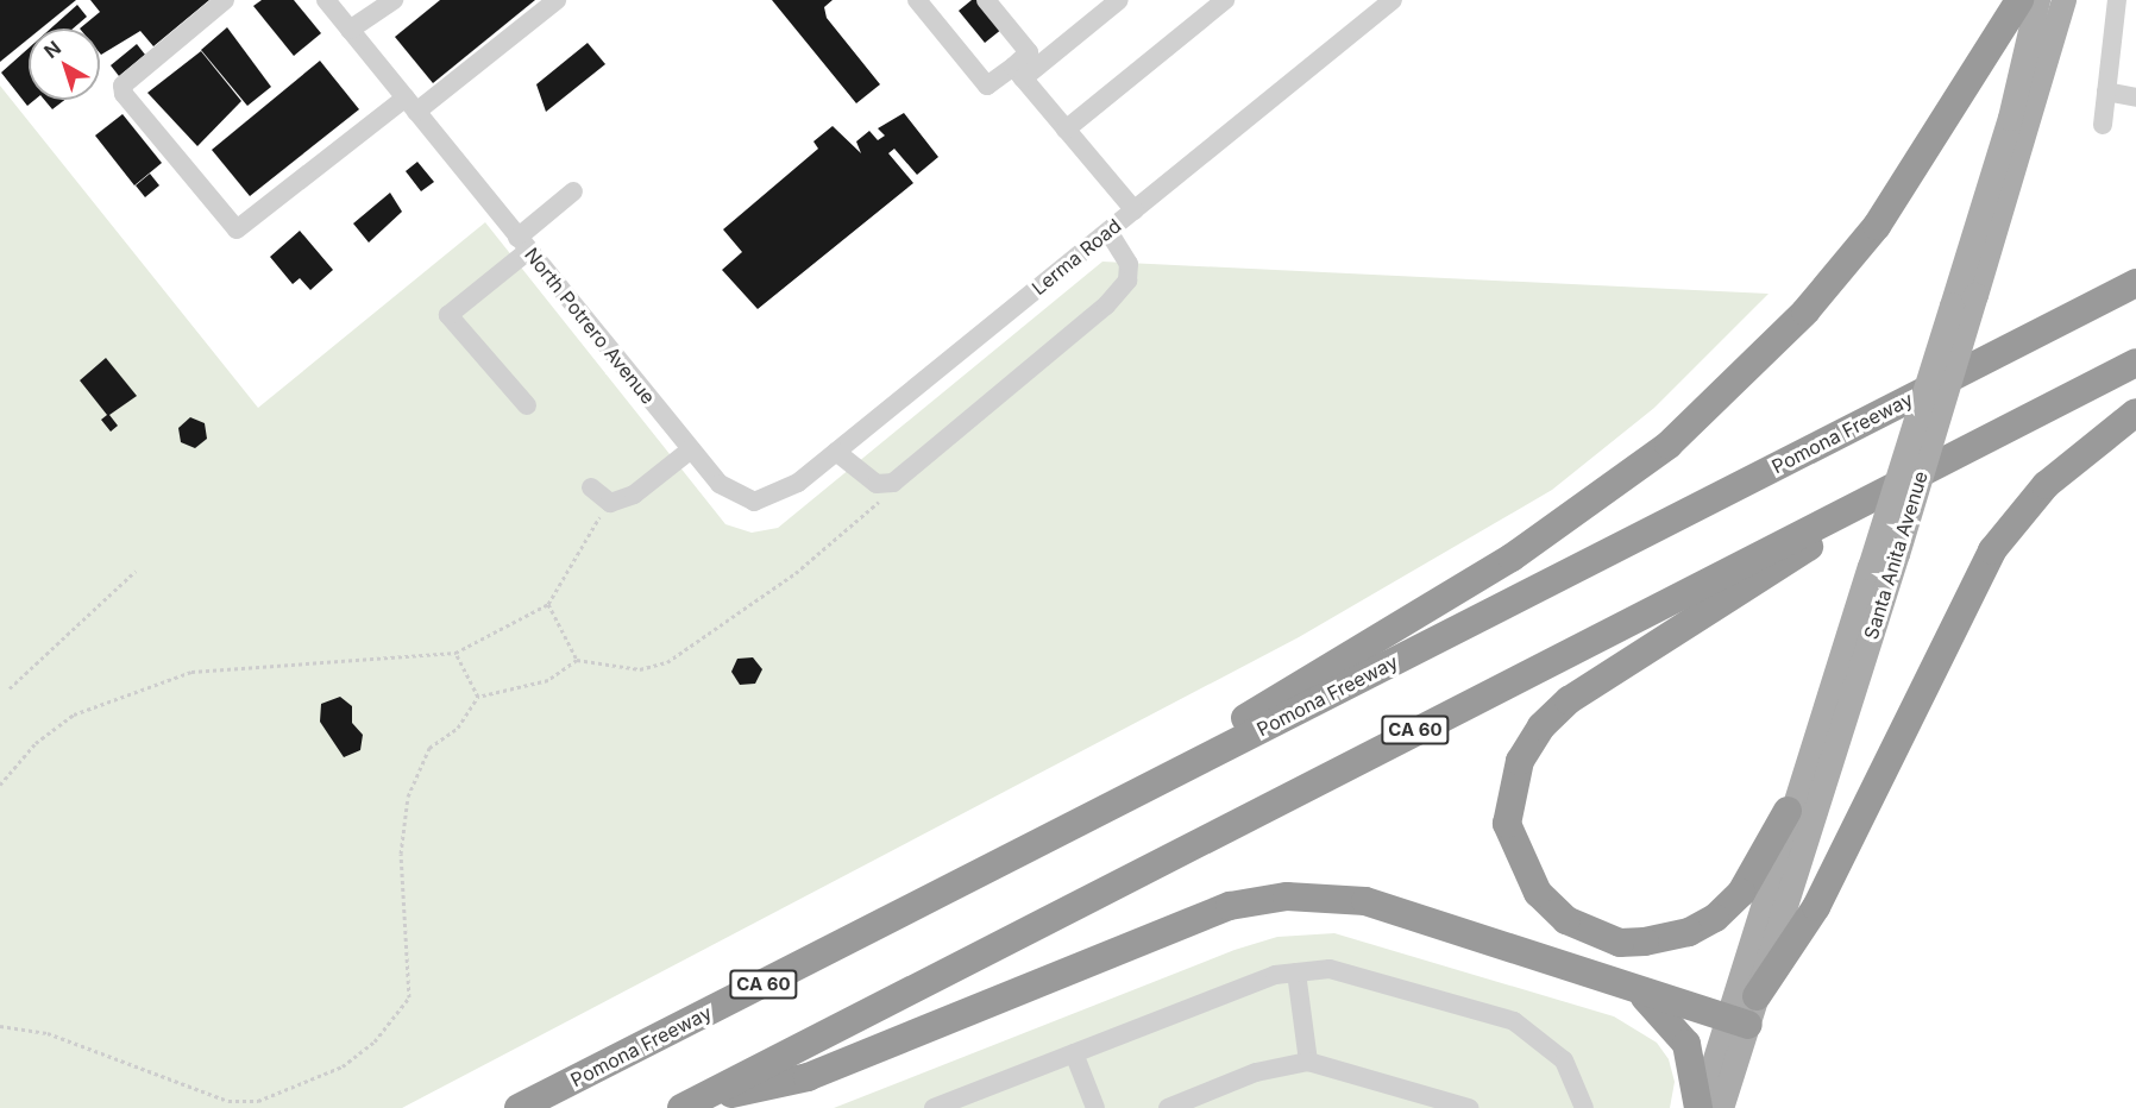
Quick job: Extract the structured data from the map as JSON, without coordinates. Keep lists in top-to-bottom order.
{
  "streets": {
    "highway": ["Pomona Freeway", "CA 60"],
    "main road": ["Santa Anita Avenue"],
    "street": ["Lerma Road", "North Potrero Avenue"]
  },
  "crossings": [
    ["Lerma Road", "North Potrero Avenue"]
  ],
  "north": "top left"
}
